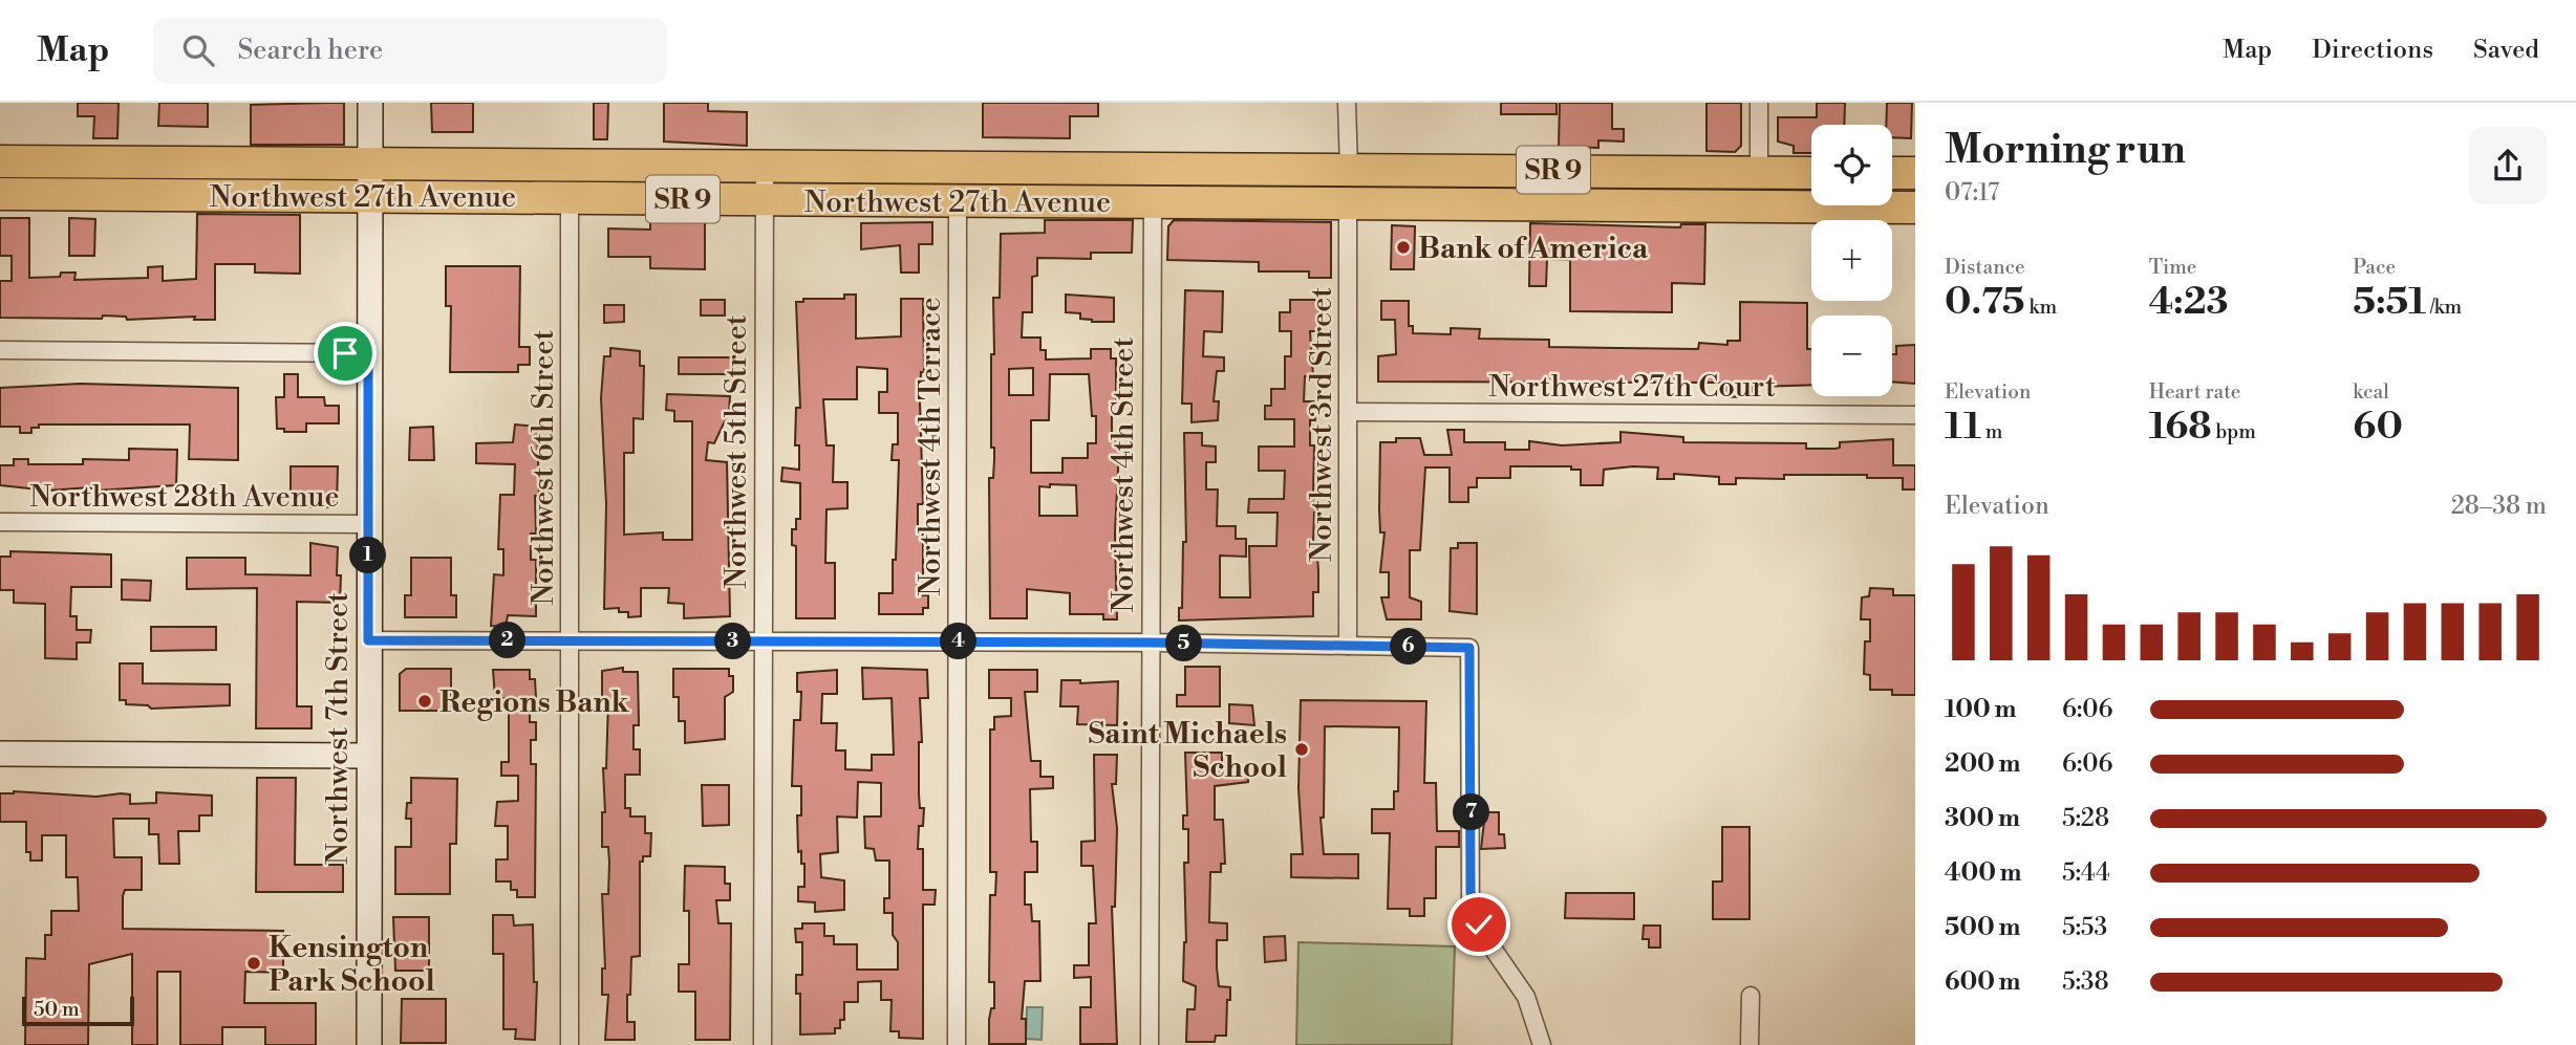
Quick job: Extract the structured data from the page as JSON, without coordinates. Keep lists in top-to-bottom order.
{
  "streets": {
    "highway": ["SR 9", "Northwest 27th Avenue"],
    "main road": ["Northwest 7th Street"],
    "street": [
      "Northwest 27th Court",
      "Northwest 3rd Street",
      "Northwest 4th Terrace",
      "Northwest 5th Street",
      "Northwest 6th Street",
      "Northwest 4th Street",
      "Northwest 28th Avenue"
    ]
  },
  "crossings": [
    ["Northwest 27th Avenue", "Northwest 3rd Street"],
    ["Northwest 27th Avenue", "Northwest 4th Terrace"],
    ["Northwest 27th Avenue", "Northwest 5th Street"],
    ["Northwest 27th Avenue", "Northwest 6th Street"],
    ["Northwest 27th Avenue", "Northwest 4th Street"],
    ["Northwest 27th Avenue", "Northwest 7th Street"],
    ["Northwest 27th Court", "Northwest 3rd Street"],
    ["Northwest 28th Avenue", "Northwest 7th Street"]
  ],
  "places": [
    "Bank of America",
    "Regions Bank",
    "Saint Michaels School",
    "Kensington Park School"
  ],
  "scale_bar": "50 m",
  "page": {
    "header": "Map",
    "search": "Search here",
    "nav": ["Map", "Directions", "Saved"],
    "heading": ["Morning run", "07:17"],
    "map_buttons": ["+", "−"],
    "stats": [
      ["Distance", "0.75 km"],
      ["Time", "4:23"],
      ["Pace", "5:51 /km"],
      ["Elevation", "11 m"],
      ["Heart rate", "168 bpm"],
      ["kcal", "60"]
    ],
    "chart": ["Elevation", "28–38 m"],
    "pins": [
      "1",
      "2",
      "3",
      "4",
      "5",
      "6",
      "7"
    ],
    "list": [
      {
        "name": "100 m",
        "note": "6:06"
      },
      {
        "name": "200 m",
        "note": "6:06"
      },
      {
        "name": "300 m",
        "note": "5:28"
      },
      {
        "name": "400 m",
        "note": "5:44"
      },
      {
        "name": "500 m",
        "note": "5:53"
      },
      {
        "name": "600 m",
        "note": "5:38"
      }
    ],
    "scale": "50 m"
  }
}
